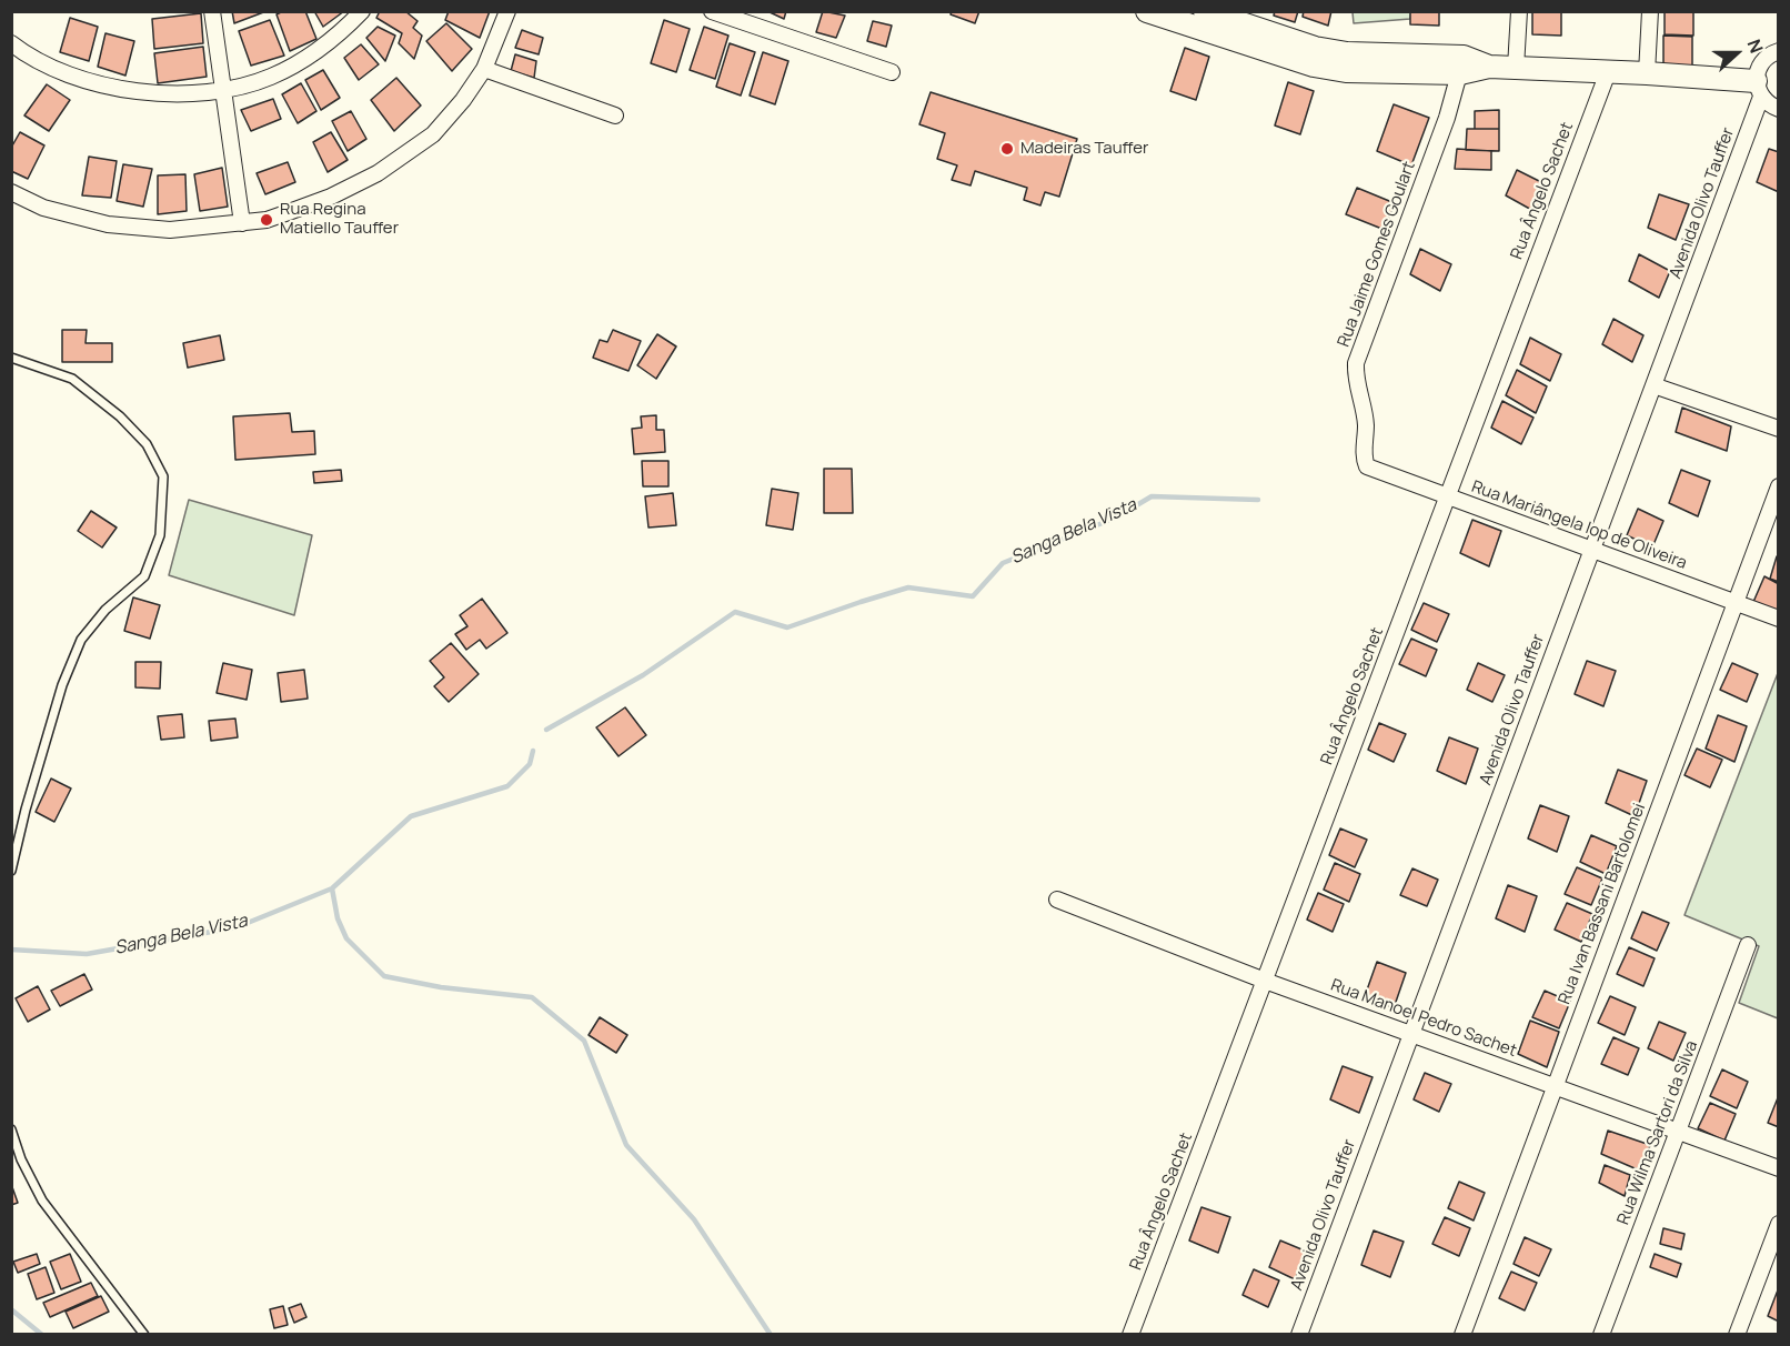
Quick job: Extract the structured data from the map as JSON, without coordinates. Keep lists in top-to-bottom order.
{
  "streets": {
    "street": [
      "Rua Ângelo Sachet",
      "Avenida Olivo Tauffer",
      "Rua Jaime Gomes Goulart",
      "Rua Mariângela Iop de Oliveira",
      "Rua Ivan Bassani Bartolomei",
      "Rua Manoel Pedro Sachet",
      "Rua Wilma Sartori da Silva"
    ]
  },
  "crossings": [
    ["Rua Ângelo Sachet", "Rua Mariângela Iop de Oliveira"],
    ["Rua Ângelo Sachet", "Rua Manoel Pedro Sachet"],
    ["Avenida Olivo Tauffer", "Rua Mariângela Iop de Oliveira"],
    ["Avenida Olivo Tauffer", "Rua Manoel Pedro Sachet"],
    ["Rua Jaime Gomes Goulart", "Rua Mariângela Iop de Oliveira"],
    ["Rua Mariângela Iop de Oliveira", "Rua Ivan Bassani Bartolomei"],
    ["Rua Ivan Bassani Bartolomei", "Rua Manoel Pedro Sachet"],
    ["Rua Manoel Pedro Sachet", "Rua Wilma Sartori da Silva"]
  ],
  "water": ["Sanga Bela Vista"],
  "places": ["Madeiras Tauffer", "Rua Regina Matiello Tauffer"],
  "north": "right"
}
